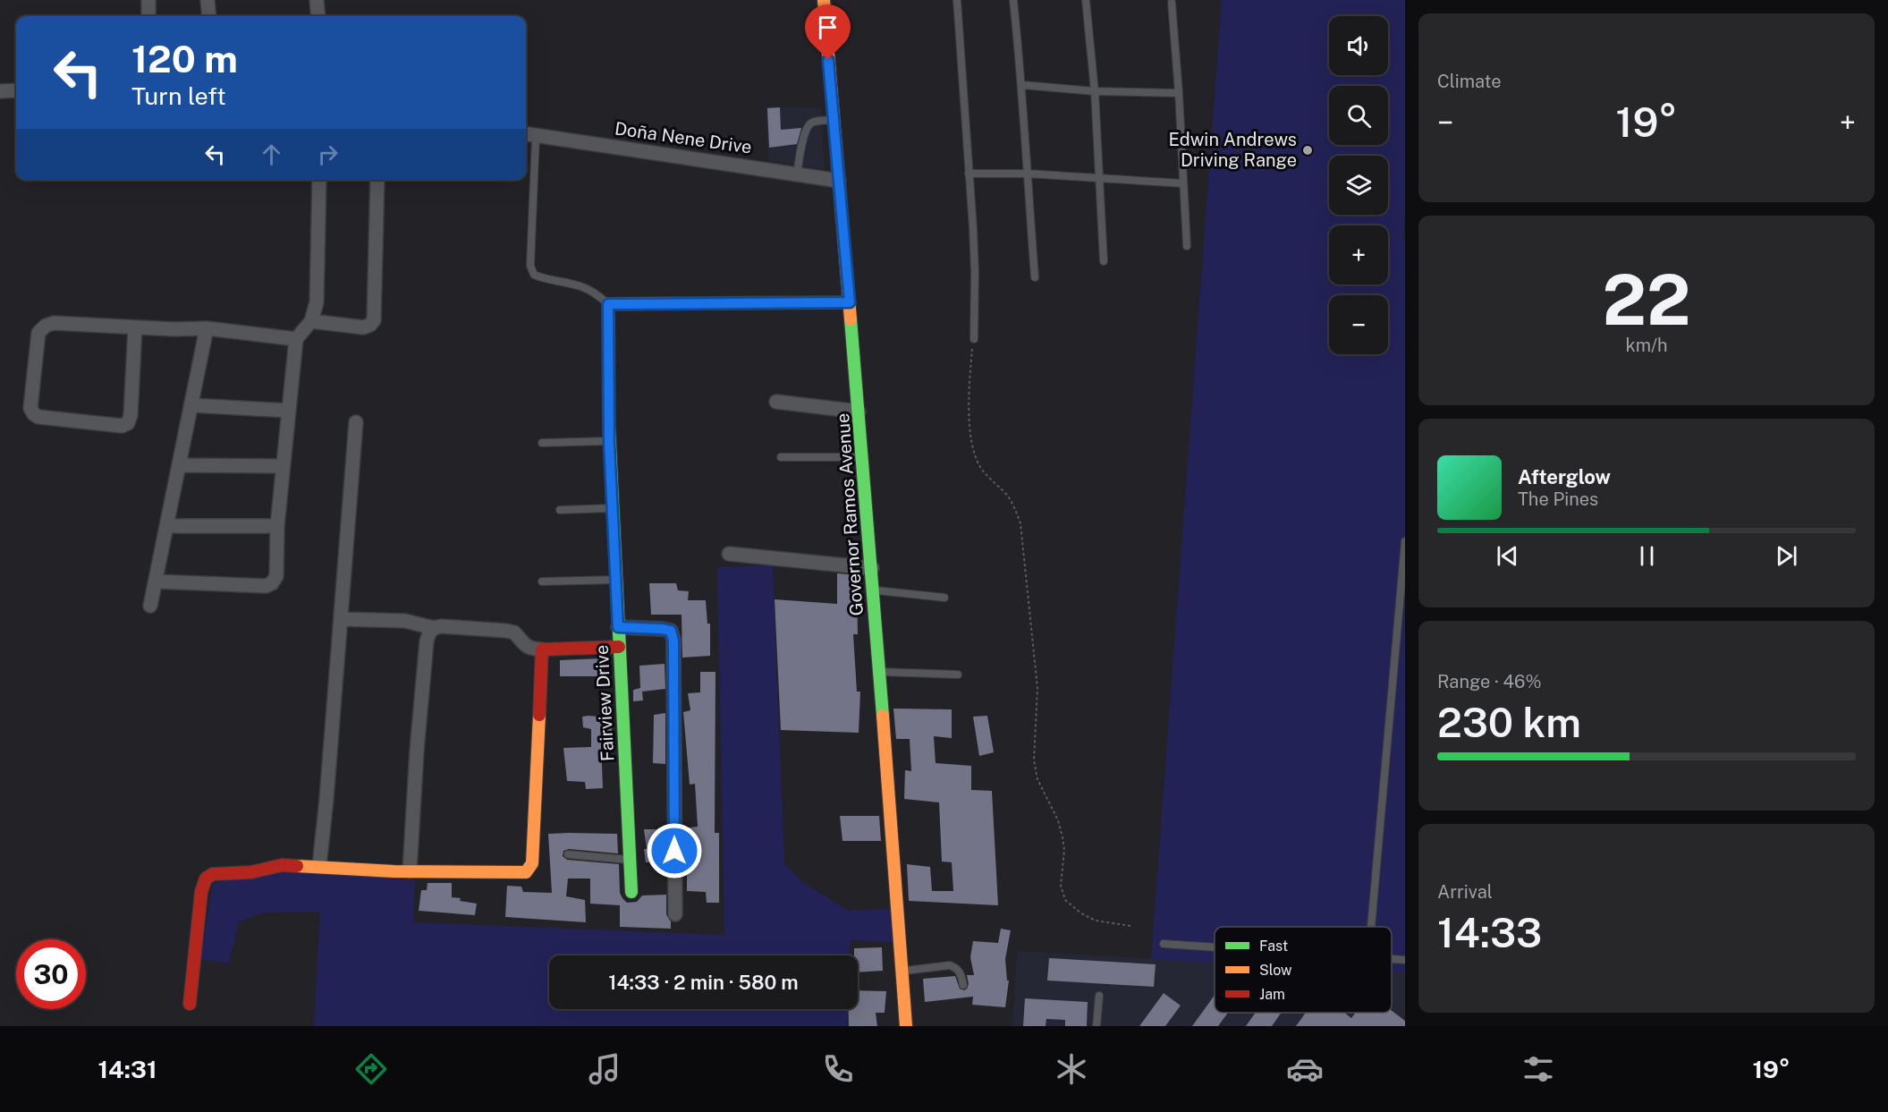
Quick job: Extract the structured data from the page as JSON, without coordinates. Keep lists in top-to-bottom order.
{
  "streets": {
    "street": ["Doña Nene Drive", "Governor Ramos Avenue", "Fairview Drive"]
  },
  "crossings": [
    ["Doña Nene Drive", "Governor Ramos Avenue"]
  ],
  "places": ["Edwin Andrews Driving Range"],
  "legend": ["Fast", "Slow", "Jam"],
  "page": {
    "tile": [
      "Climate",
      ["22", "km/h"],
      ["Range · 46%", "230 km"],
      ["Arrival", "14:33"]
    ],
    "map_buttons": ["+", "−"],
    "turn": ["120 m", "Turn left"],
    "heat": ["−", "19°", "+"],
    "song": ["Afterglow", "The Pines"],
    "limit": "30",
    "trip": "14:33 · 2 min · 580 m",
    "tabs": ["14:31", "19°"]
  }
}
